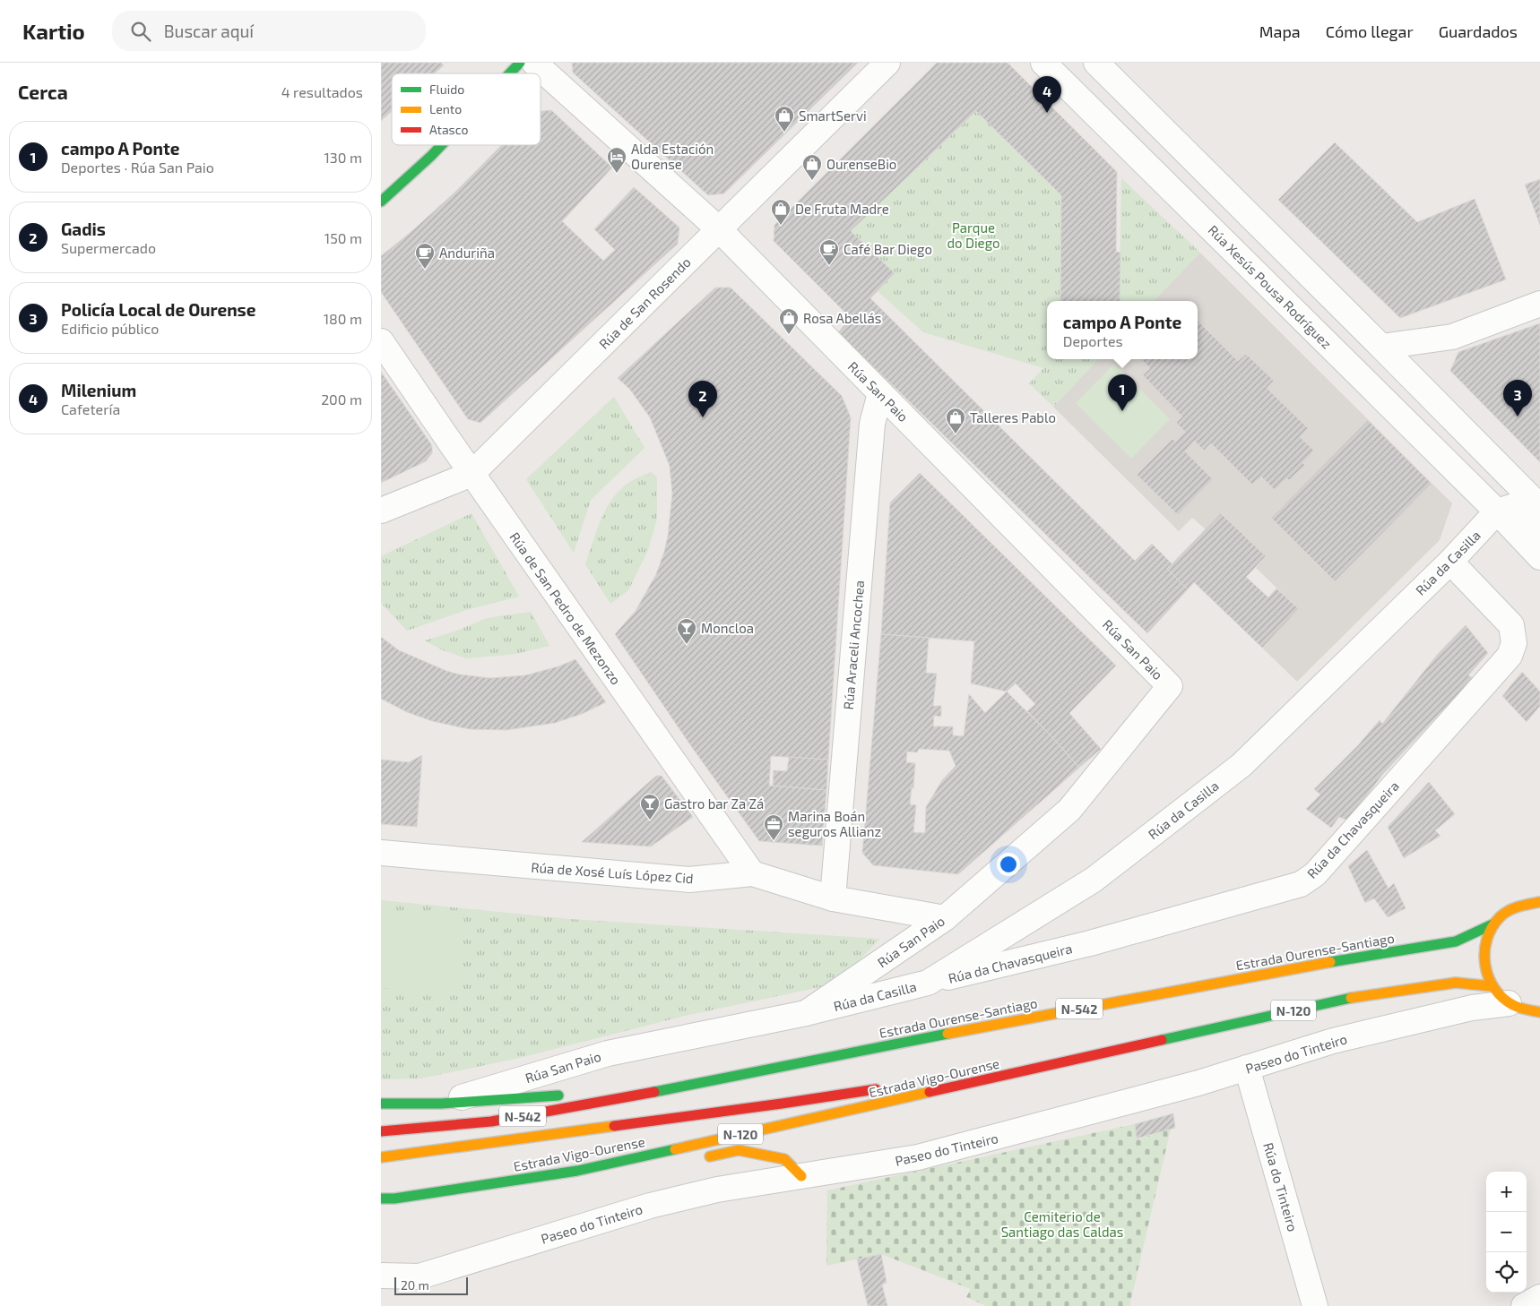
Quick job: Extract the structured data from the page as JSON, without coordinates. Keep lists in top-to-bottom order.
{
  "streets": {
    "main road": [
      "Estrada Ourense-Santiago",
      "N-542",
      "N-120",
      "Estrada Vigo-Ourense"
    ],
    "street": [
      "Rúa Xesús Pousa Rodríguez",
      "Rúa de San Rosendo",
      "Rúa San Paio",
      "Rúa da Casilla",
      "Rúa de San Pedro de Mezonzo",
      "Rúa Araceli Ancochea",
      "Rúa da Chavasqueira",
      "Rúa de Xosé Luís López Cid",
      "Paseo do Tinteiro",
      "Rúa do Tinteiro"
    ]
  },
  "crossings": [
    ["Rúa Xesús Pousa Rodríguez", "Rúa da Casilla"],
    ["Rúa de San Rosendo", "Rúa San Paio"],
    ["Rúa de San Rosendo", "Rúa de San Pedro de Mezonzo"],
    ["Rúa San Paio", "Rúa da Casilla"],
    ["Rúa San Paio", "Rúa Araceli Ancochea"],
    ["Rúa San Paio", "Rúa de Xosé Luís López Cid"],
    ["Rúa San Paio", "N-542"],
    ["Rúa da Casilla", "Rúa da Chavasqueira"],
    ["Rúa de San Pedro de Mezonzo", "Rúa de Xosé Luís López Cid"],
    ["Rúa Araceli Ancochea", "Rúa de Xosé Luís López Cid"],
    ["Estrada Ourense-Santiago", "N-542"],
    ["Paseo do Tinteiro", "Rúa do Tinteiro"]
  ],
  "parks": ["Parque do Diego", "Cemiterio de Santiago das Caldas"],
  "places": {
    "shop": [
      "SmartServi",
      "OurenseBio",
      "De Fruta Madre",
      "Rosa Abellás",
      "Talleres Pablo"
    ],
    "hotel": ["Alda Estación Ourense"],
    "cafe": ["Café Bar Diego", "Anduriña"],
    "bar": ["Moncloa", "Gastro bar Za Zá"],
    "office": ["Marina Boán seguros Allianz"]
  },
  "legend": ["Fluido", "Lento", "Atasco"],
  "scale_bar": "20 m",
  "page": {
    "header": "Kartio",
    "search": "Buscar aquí",
    "nav": ["Mapa", "Cómo llegar", "Guardados"],
    "heading": ["Cerca", "4 resultados"],
    "pins": [
      "4",
      "1",
      "3",
      "2"
    ],
    "list": [
      {
        "mark": "1",
        "name": "campo A Ponte",
        "note": "Deportes · Rúa San Paio",
        "value": "130 m"
      },
      {
        "mark": "2",
        "name": "Gadis",
        "note": "Supermercado",
        "value": "150 m"
      },
      {
        "mark": "3",
        "name": "Policía Local de Ourense",
        "note": "Edificio público",
        "value": "180 m"
      },
      {
        "mark": "4",
        "name": "Milenium",
        "note": "Cafetería",
        "value": "200 m"
      }
    ],
    "popup": ["campo A Ponte", "Deportes"],
    "map_buttons": ["+", "−"],
    "scale": "20 m"
  }
}
